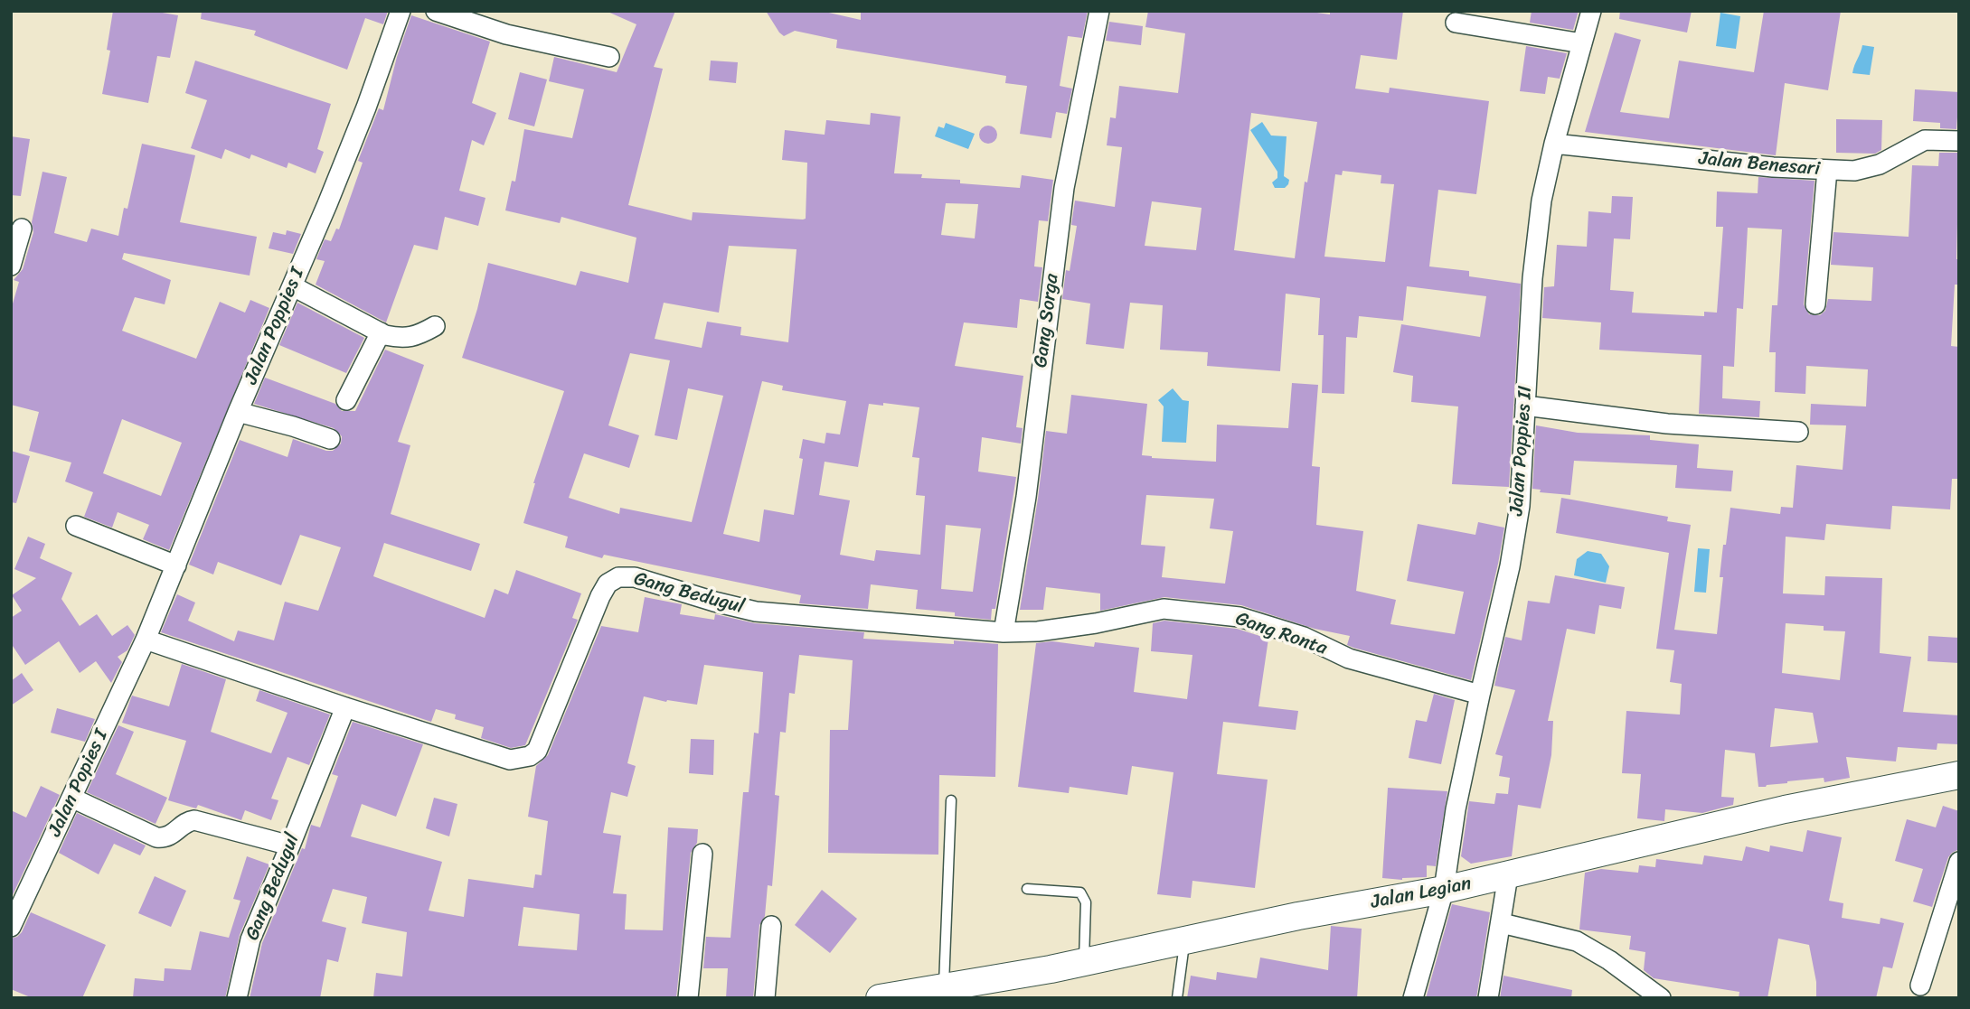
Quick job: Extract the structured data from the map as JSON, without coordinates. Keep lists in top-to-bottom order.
{
  "streets": {
    "main road": ["Jalan Legian"],
    "street": [
      "Jalan Benesari",
      "Gang Sorga",
      "Jalan Poppies I",
      "Jalan Poppies II",
      "Gang Bedugul",
      "Gang Ronta",
      "Jalan Popies I"
    ]
  },
  "crossings": [
    ["Jalan Benesari", "Jalan Poppies II"],
    ["Gang Sorga", "Gang Bedugul"],
    ["Gang Sorga", "Gang Ronta"],
    ["Jalan Poppies I", "Gang Bedugul"],
    ["Jalan Poppies I", "Jalan Popies I"],
    ["Jalan Poppies II", "Gang Ronta"],
    ["Jalan Poppies II", "Jalan Legian"],
    ["Gang Bedugul", "Gang Ronta"],
    ["Gang Bedugul", "Jalan Popies I"]
  ]
}
